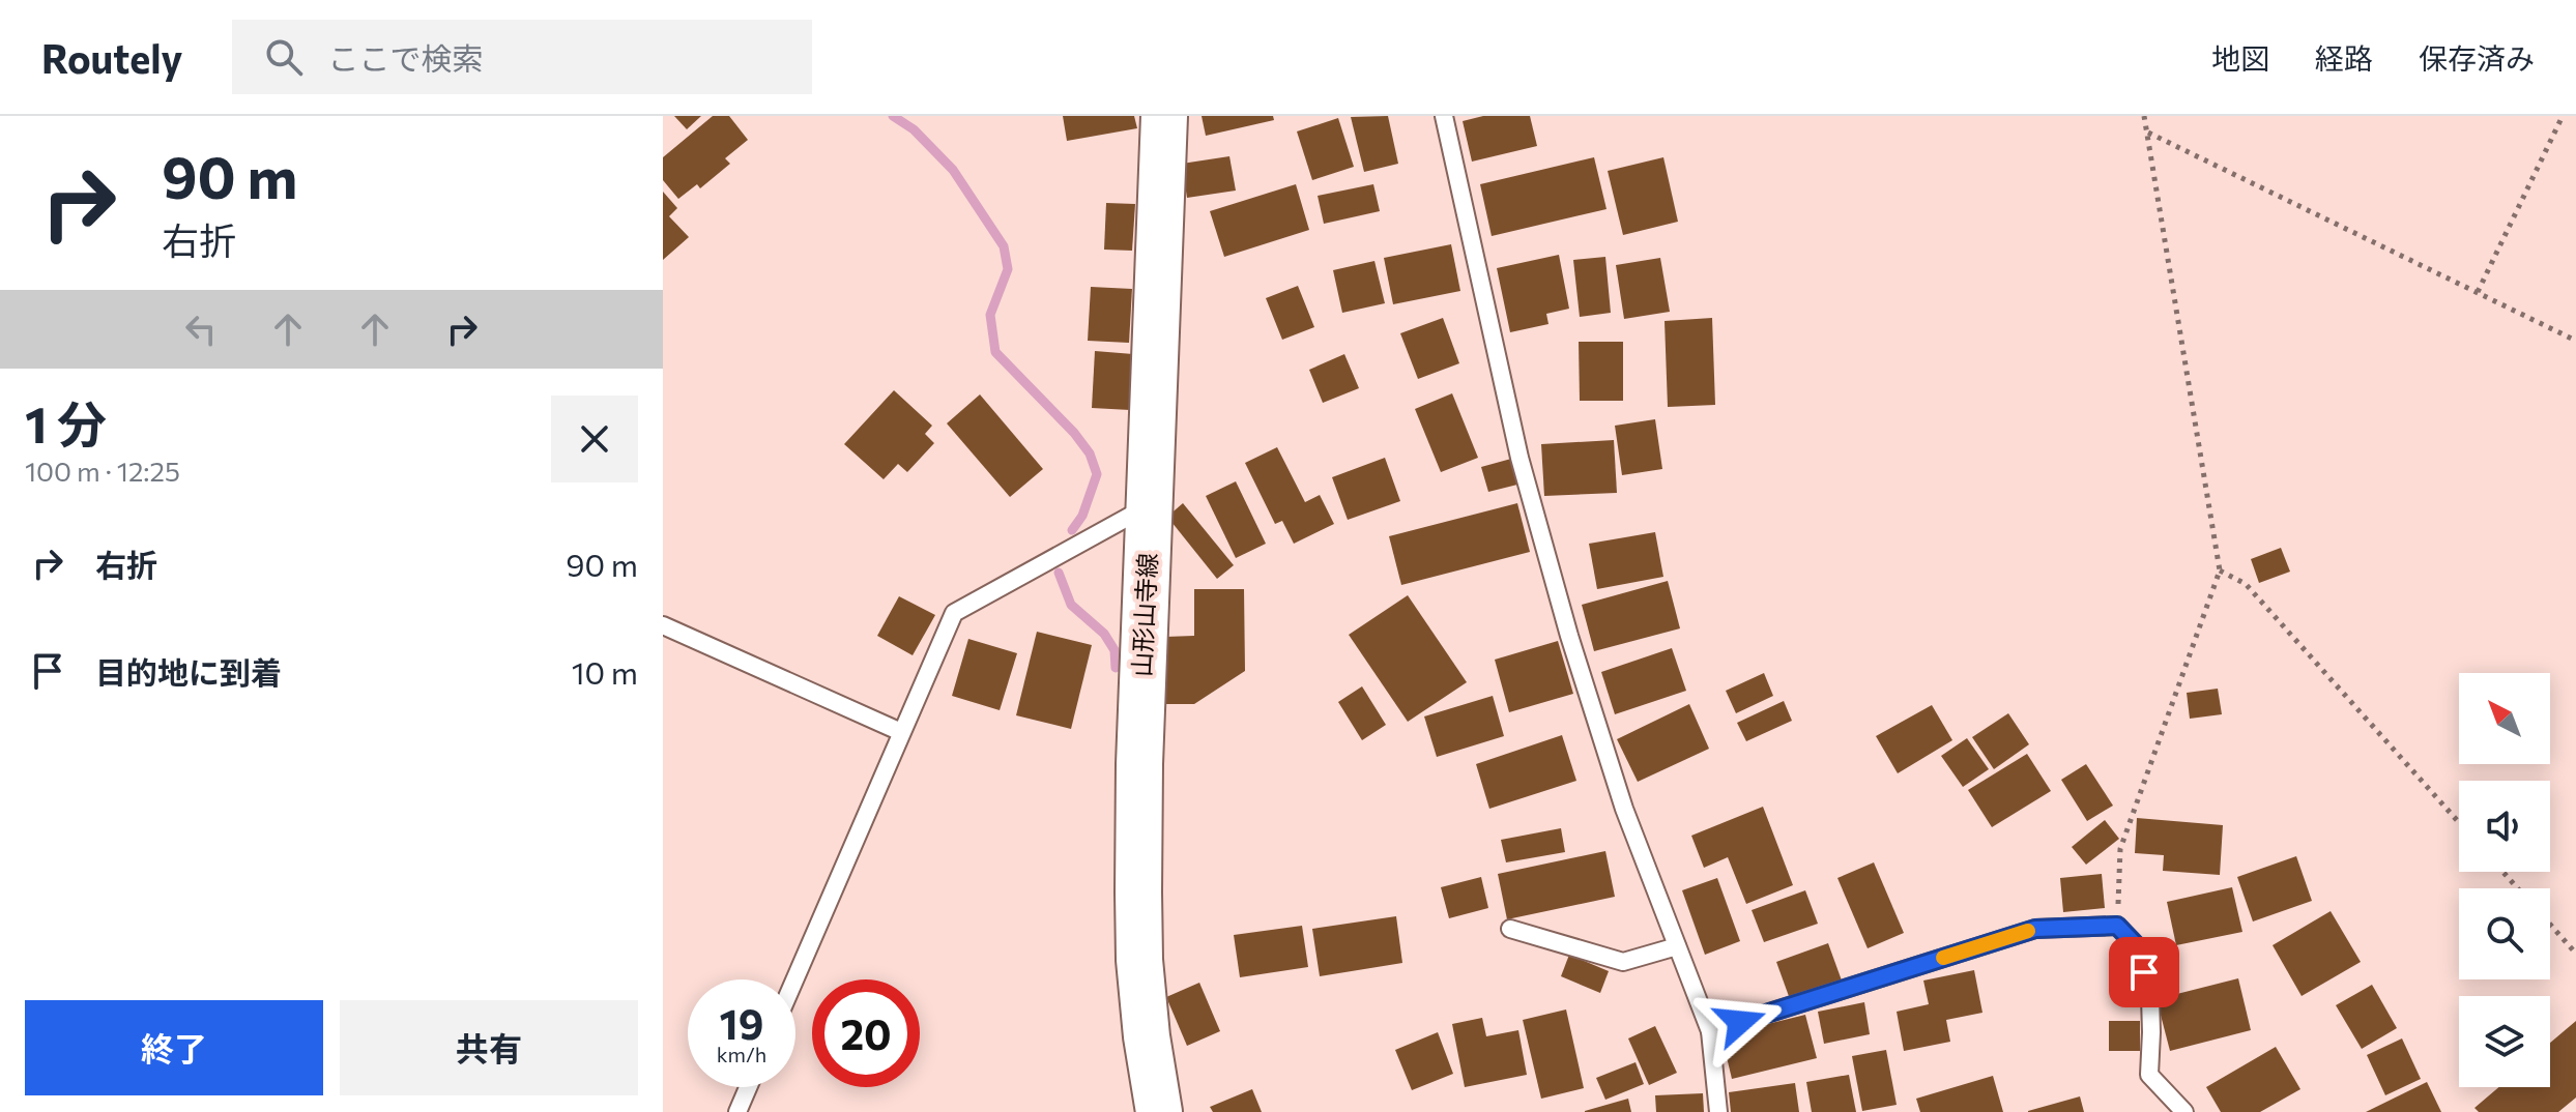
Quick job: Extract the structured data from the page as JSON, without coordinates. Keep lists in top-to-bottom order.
{
  "streets": {
    "main road": ["山形山寺線"]
  },
  "north": "top left",
  "page": {
    "header": "Routely",
    "search": "ここで検索",
    "nav": ["地図", "経路", "保存済み"],
    "turn": ["90 m", "右折"],
    "heading": ["1 分", "100 m · 12:25"],
    "list": [
      {
        "name": "右折",
        "value": "90 m"
      },
      {
        "name": "目的地に到着",
        "value": "10 m"
      }
    ],
    "speed": "19 km/h",
    "limit": "20",
    "buttons": ["終了", "共有"]
  }
}
